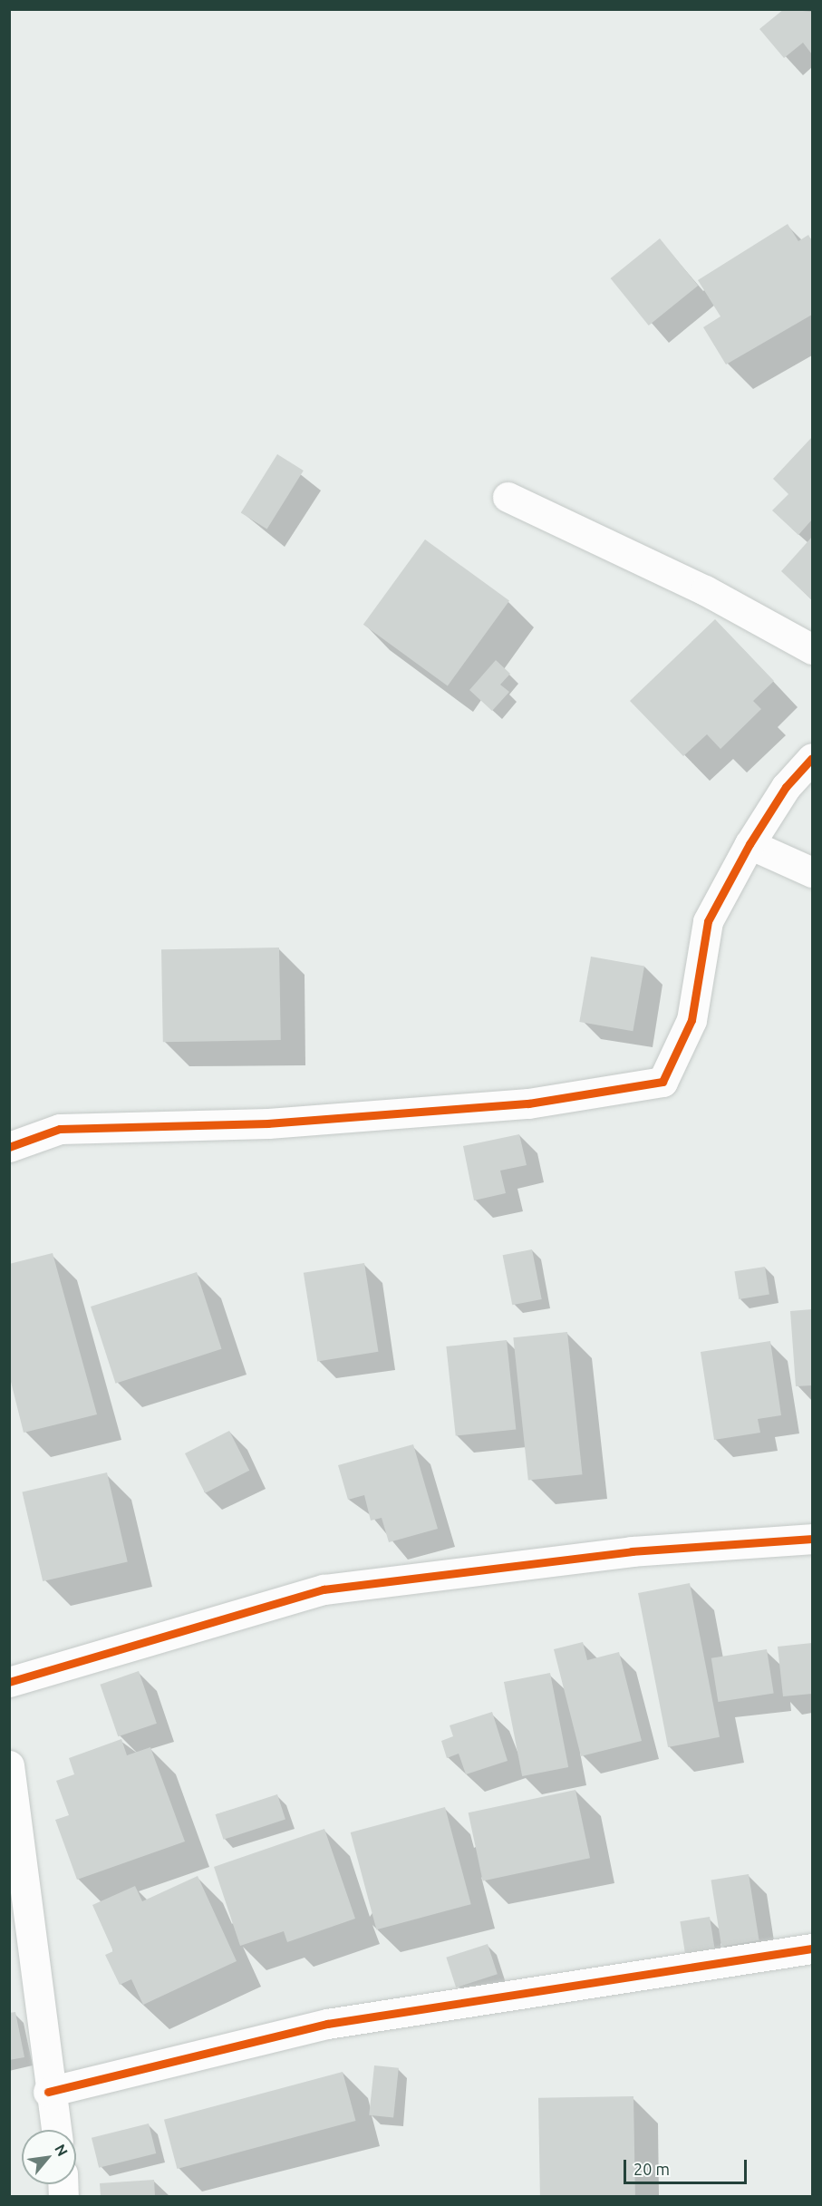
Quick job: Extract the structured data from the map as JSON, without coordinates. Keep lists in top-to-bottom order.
{
  "scale_bar": "20 m",
  "north": "top right"
}
